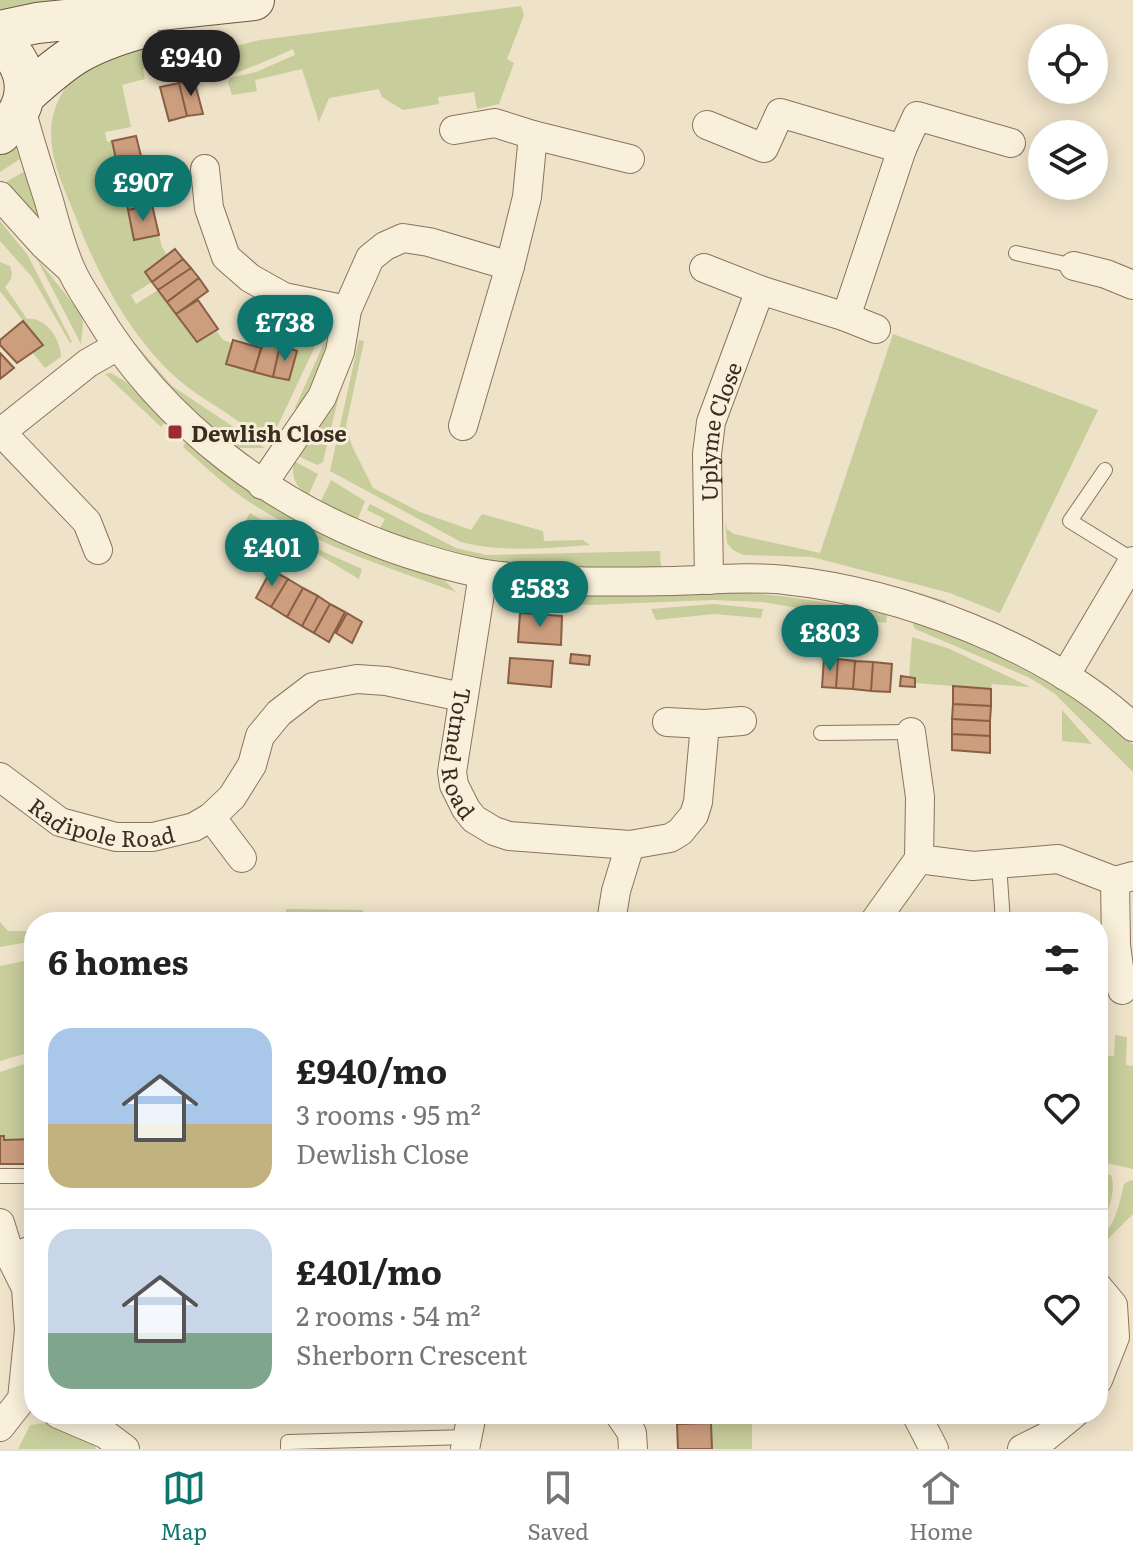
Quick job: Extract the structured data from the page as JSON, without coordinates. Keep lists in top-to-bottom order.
{
  "streets": {
    "street": ["Uplyme Close", "Totmel Road", "Radipole Road"]
  },
  "crossings": [
    ["Totmel Road", "Radipole Road"]
  ],
  "places": {
    "transit": ["Dewlish Close"]
  },
  "page": {
    "price": [
      "£940",
      "£907",
      "£738",
      "£401",
      "£583",
      "£803"
    ],
    "heading": "6 homes",
    "list": [
      {
        "name": "£940/mo",
        "note": "3 rooms · 95 m² · Dewlish Close"
      },
      {
        "name": "£401/mo",
        "note": "2 rooms · 54 m² · Sherborn Crescent"
      }
    ],
    "tabs": ["Map", "Saved", "Home"]
  }
}
